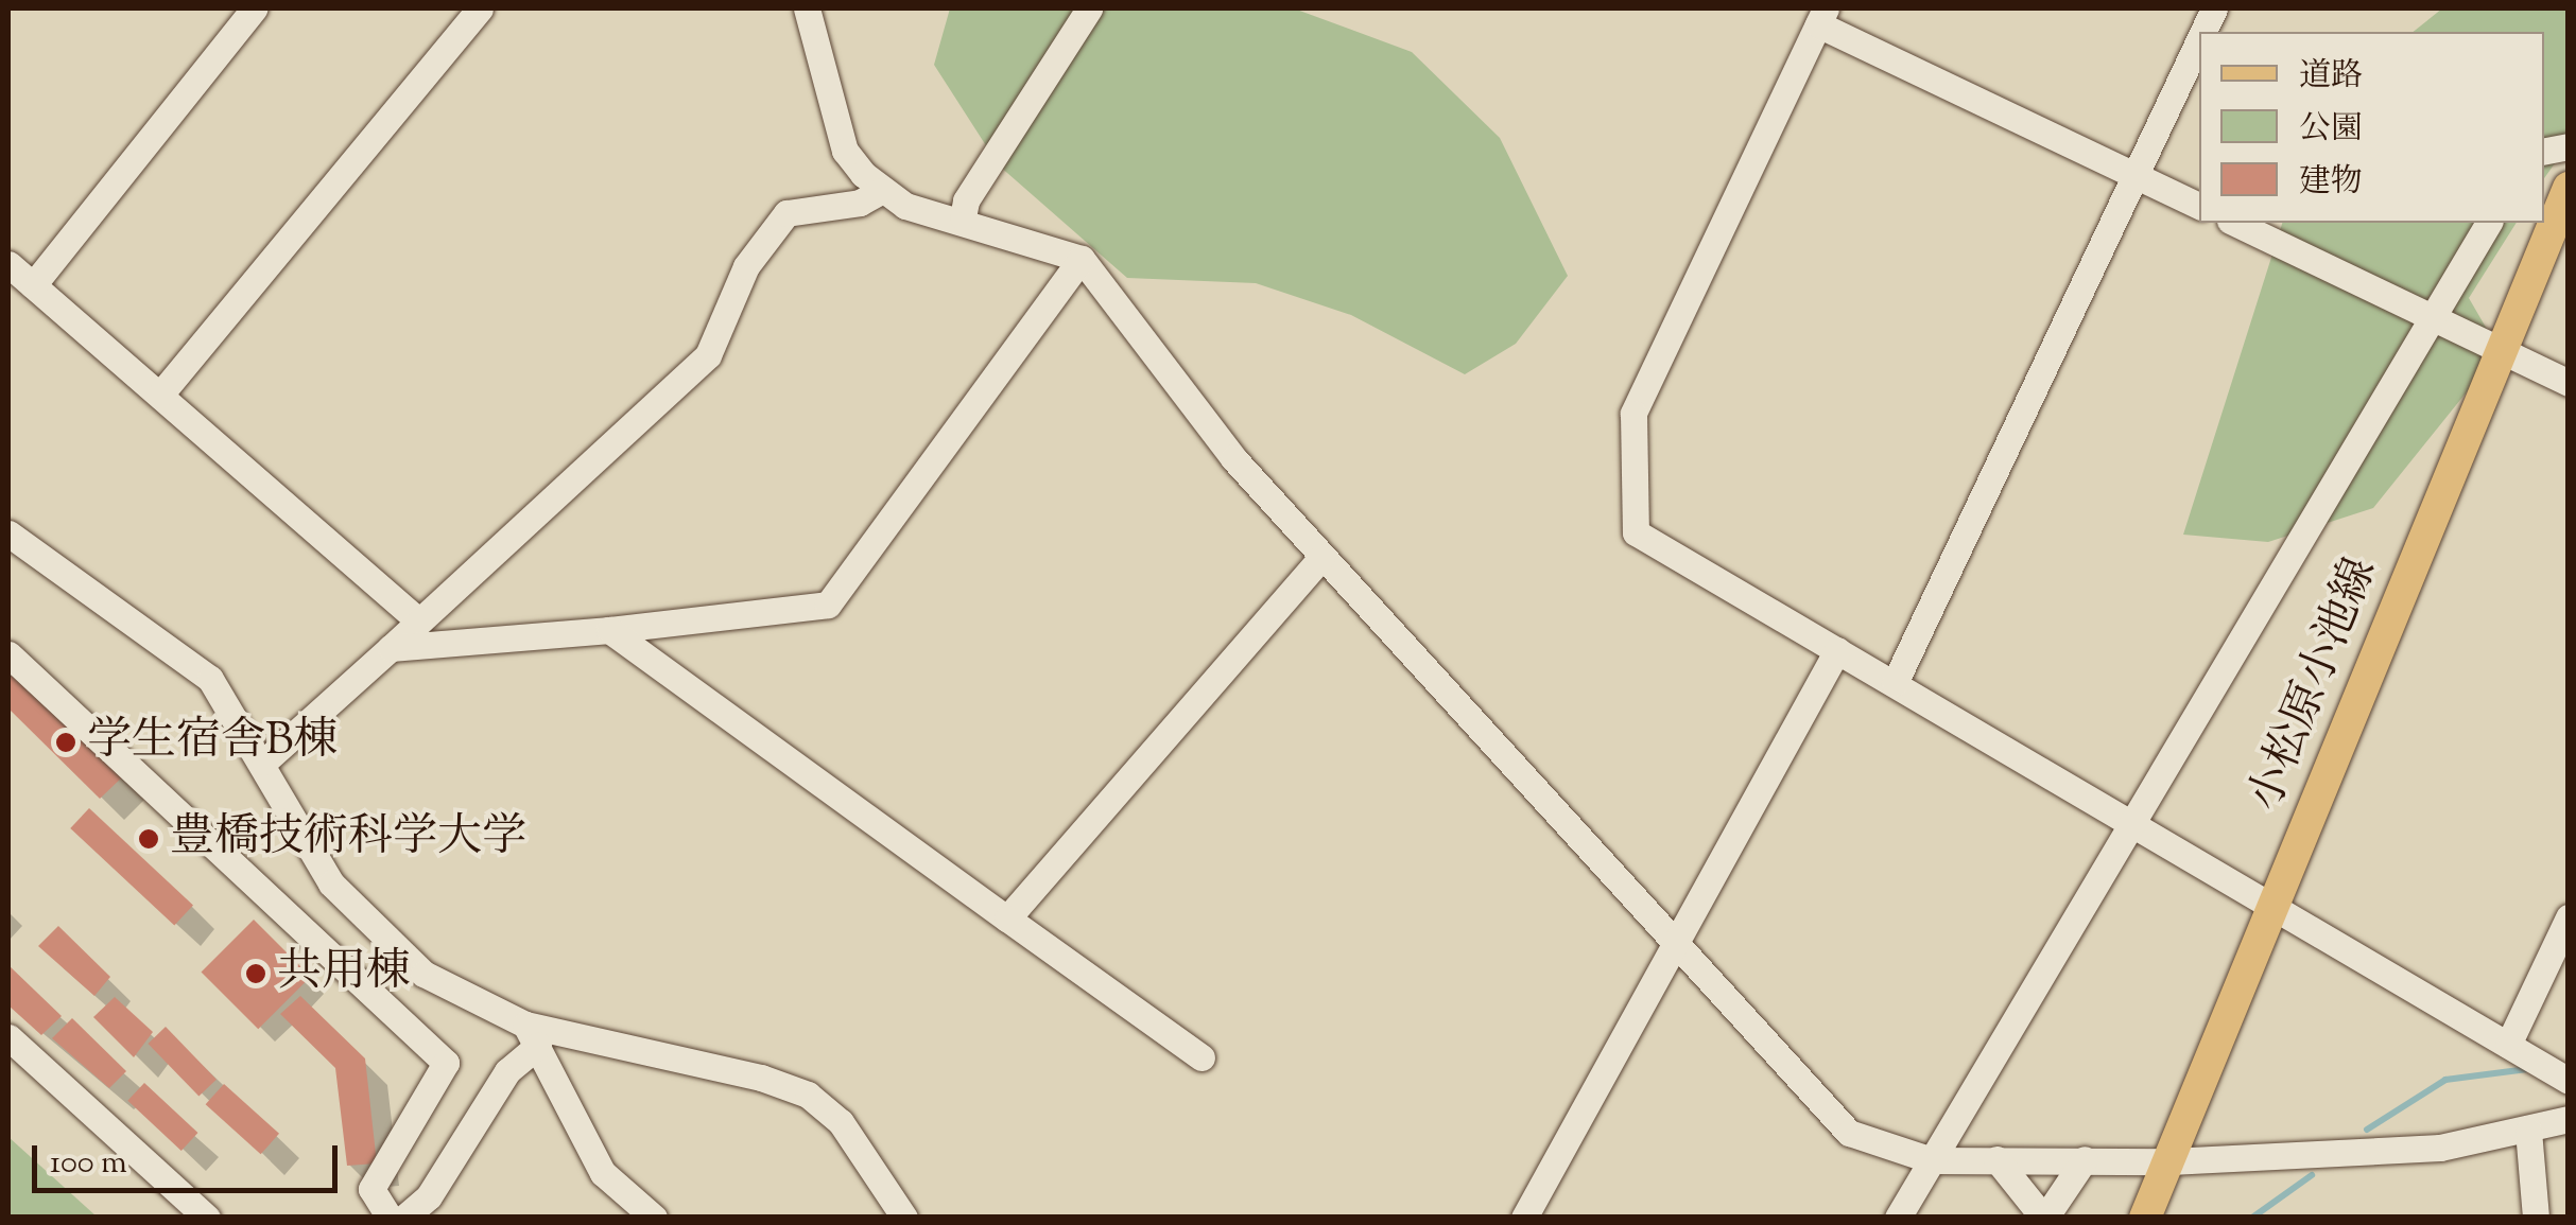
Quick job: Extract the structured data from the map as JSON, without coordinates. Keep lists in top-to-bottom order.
{
  "streets": {
    "main road": ["小松原小池線"]
  },
  "places": ["学生宿舎B棟", "豊橋技術科学大学", "共用棟"],
  "legend": ["道路", "公園", "建物"],
  "scale_bar": "100 m"
}
